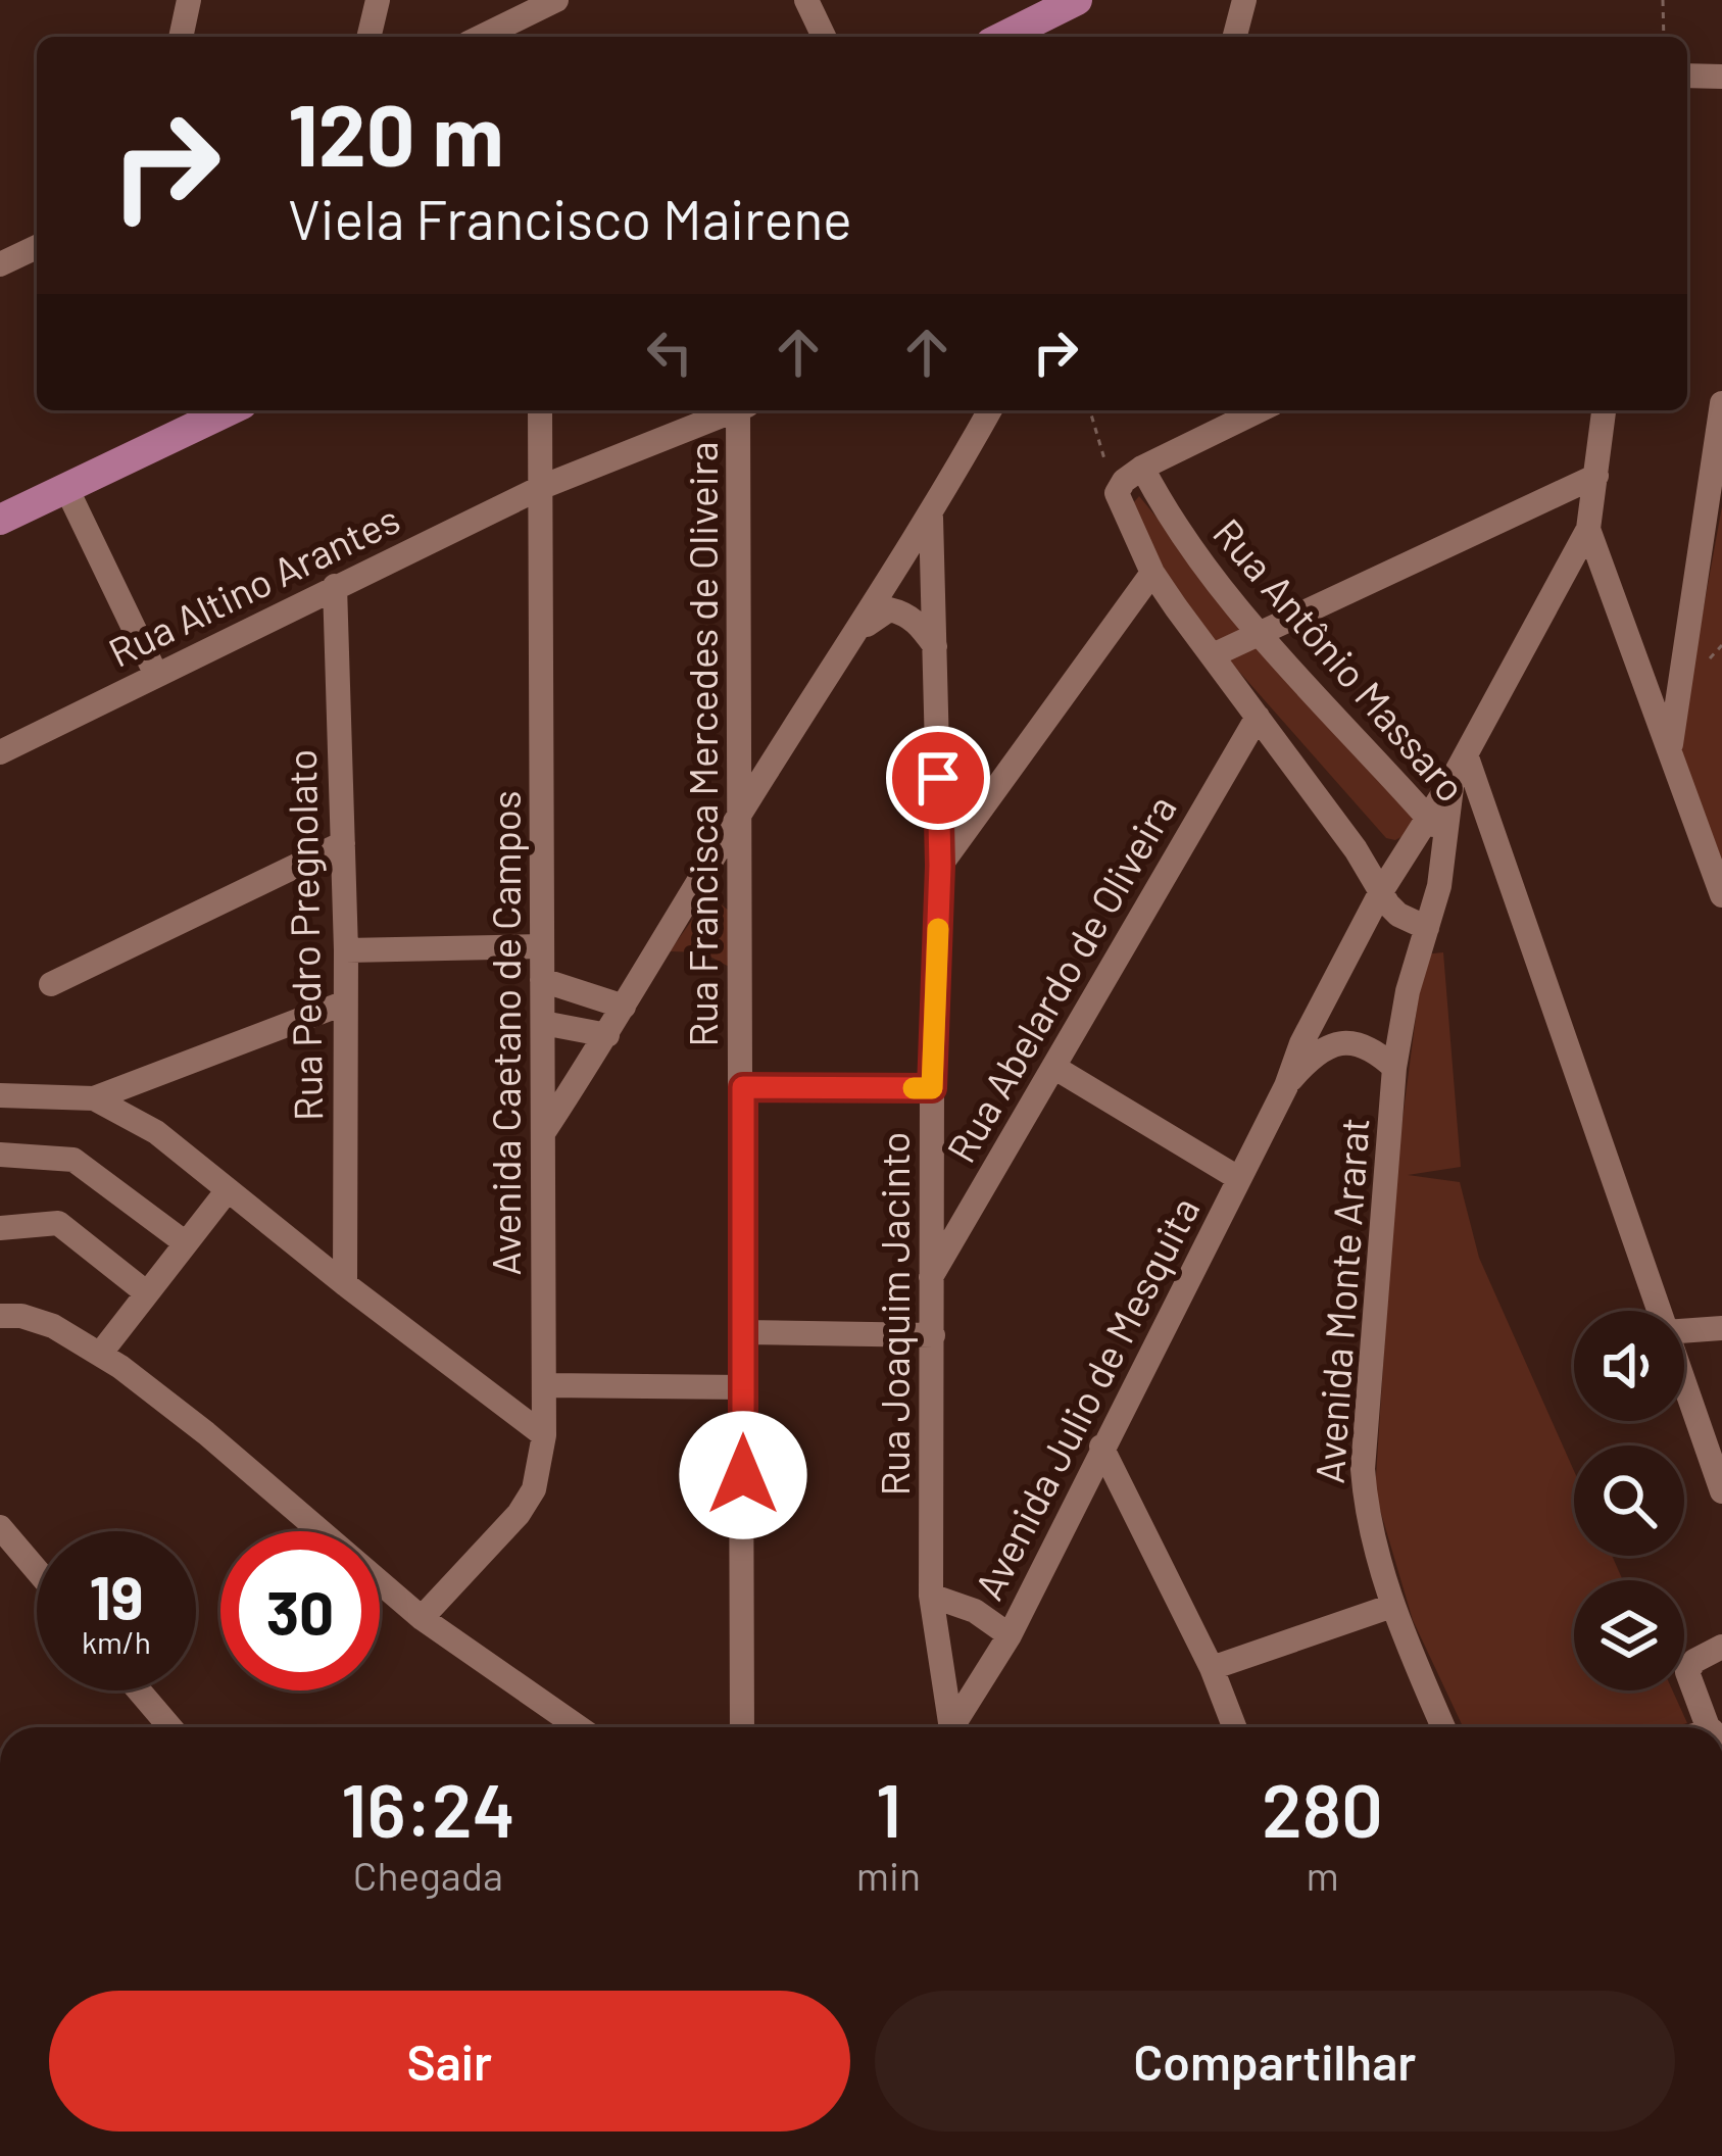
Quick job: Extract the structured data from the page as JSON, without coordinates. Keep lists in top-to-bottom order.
{
  "streets": {
    "street": [
      "Rua Altino Arantes",
      "Rua Antônio Massaro",
      "Rua Francisca Mercedes de Oliveira",
      "Rua Pedro Pregnolato",
      "Rua Abelardo de Oliveira",
      "Avenida Caetano de Campos",
      "Avenida Monte Ararat",
      "Rua Joaquim Jacinto",
      "Avenida Julio de Mesquita"
    ]
  },
  "crossings": [
    ["Rua Altino Arantes", "Rua Pedro Pregnolato"],
    ["Rua Altino Arantes", "Avenida Caetano de Campos"],
    ["Rua Antônio Massaro", "Avenida Monte Ararat"],
    ["Rua Antônio Massaro", "Avenida Julio de Mesquita"],
    ["Rua Abelardo de Oliveira", "Rua Joaquim Jacinto"],
    ["Avenida Monte Ararat", "Avenida Julio de Mesquita"]
  ],
  "page": {
    "turn": ["120 m", "Viela Francisco Mairene"],
    "speed": "19 km/h",
    "limit": "30",
    "eta": [
      "16:24",
      "Chegada",
      "1",
      "min",
      "280",
      "m"
    ],
    "buttons": ["Sair", "Compartilhar"]
  }
}
